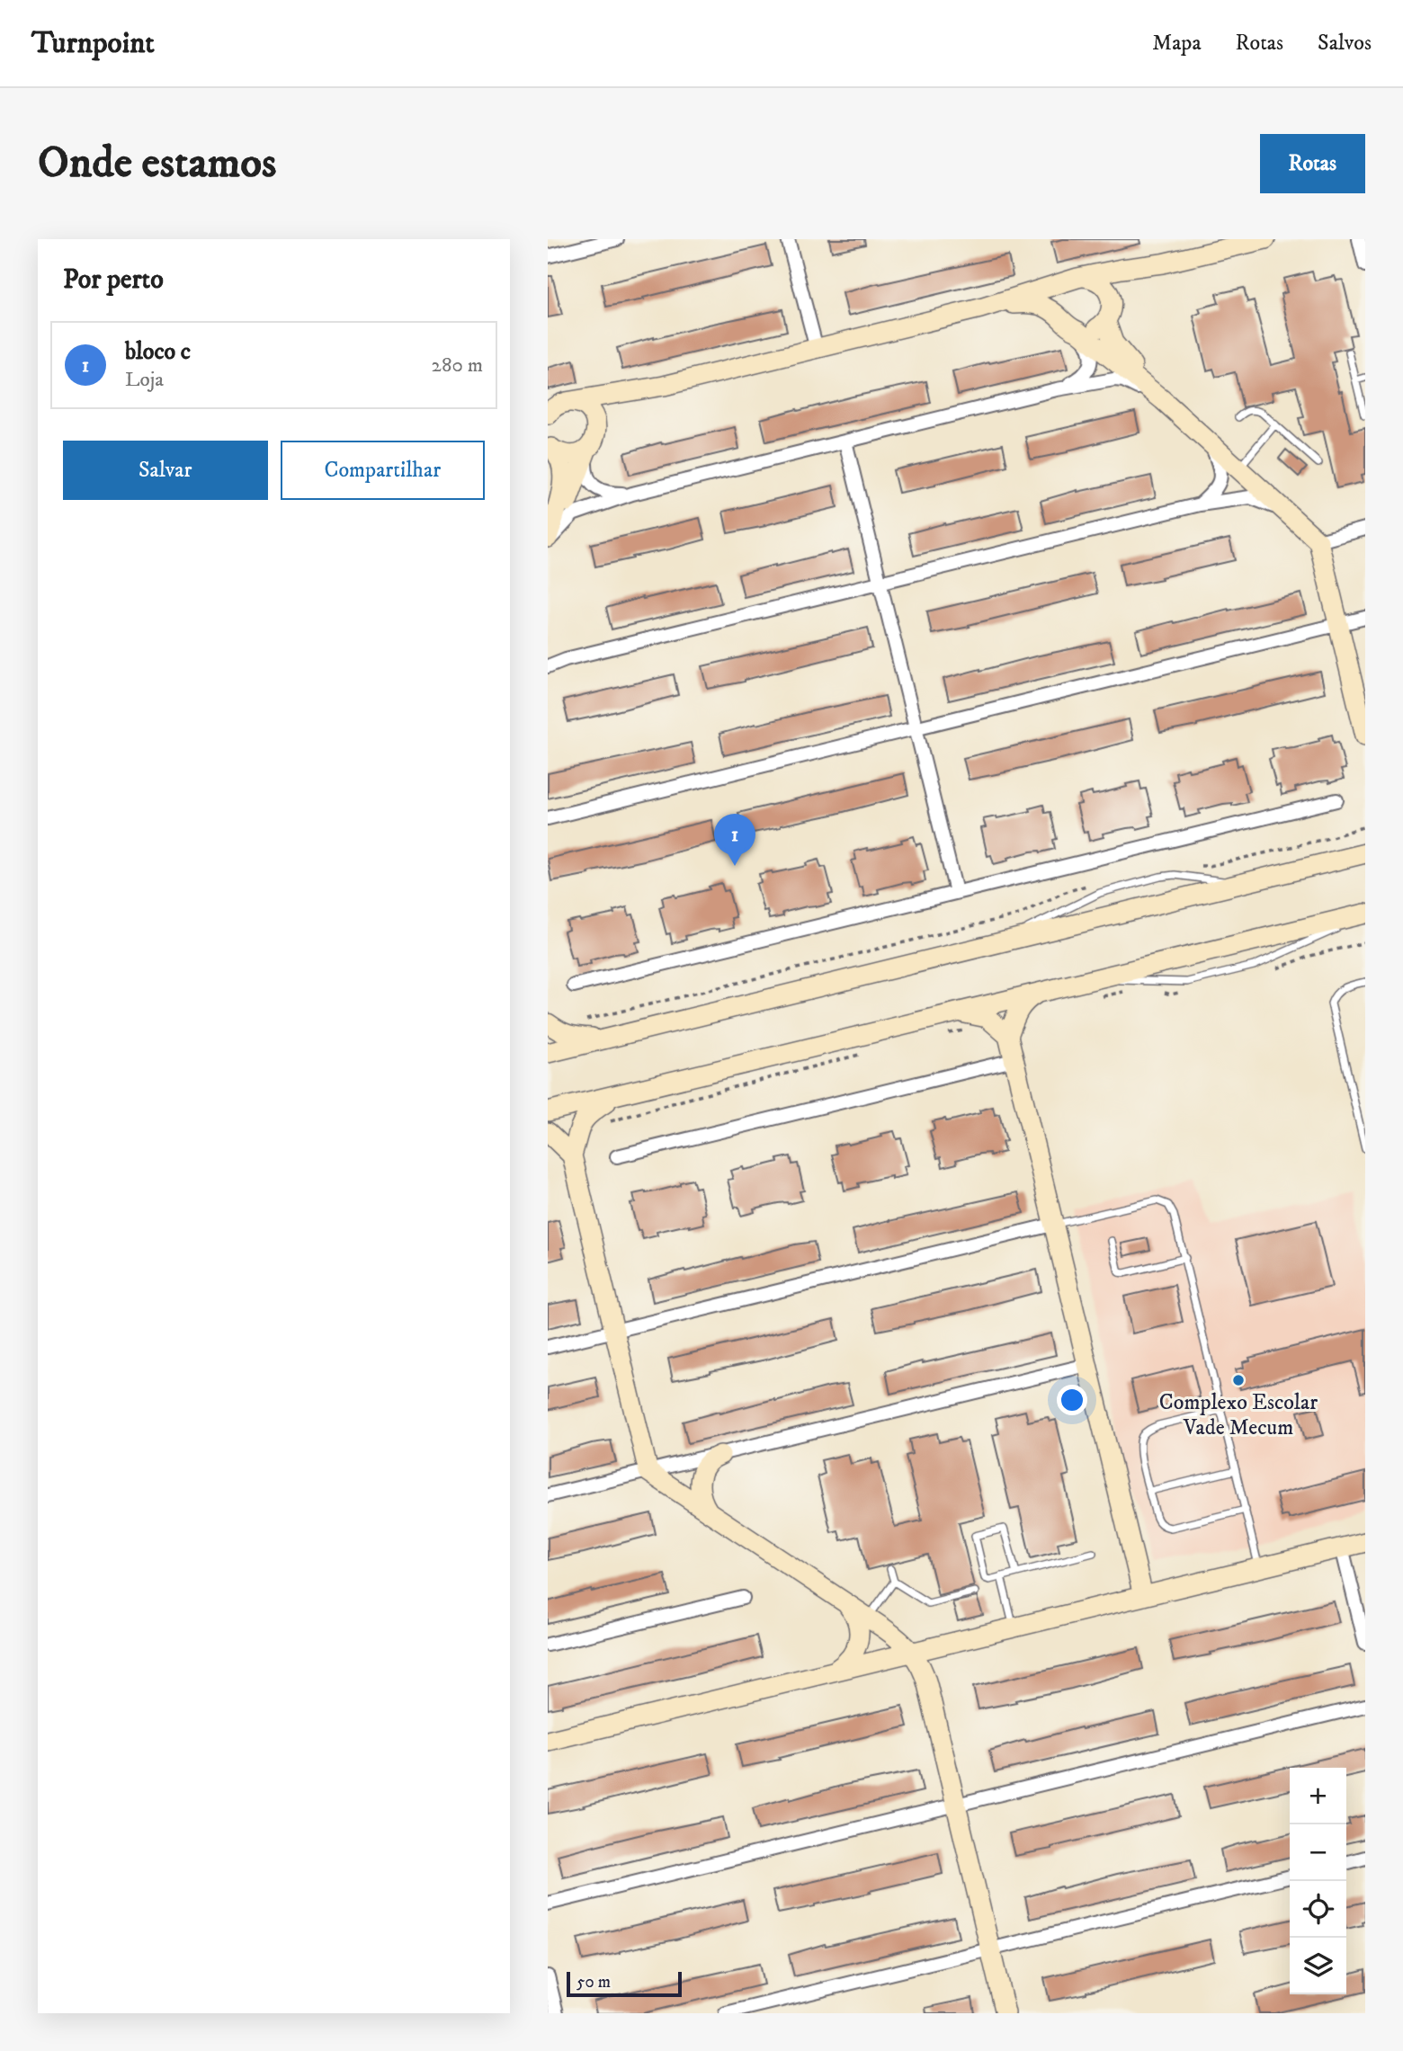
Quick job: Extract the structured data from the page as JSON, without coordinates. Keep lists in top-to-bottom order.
{
  "places": ["Complexo Escolar Vade Mecum"],
  "scale_bar": "50 m",
  "page": {
    "header": "Turnpoint",
    "nav": ["Mapa", "Rotas", "Salvos"],
    "buttons": [
      "Rotas",
      ["Salvar", "Compartilhar"]
    ],
    "title": "Onde estamos",
    "heading": "Por perto",
    "list": [
      {
        "mark": "1",
        "name": "bloco c",
        "note": "Loja",
        "value": "280 m"
      }
    ],
    "pins": "1",
    "map_buttons": ["+", "−"],
    "scale": "50 m"
  }
}
